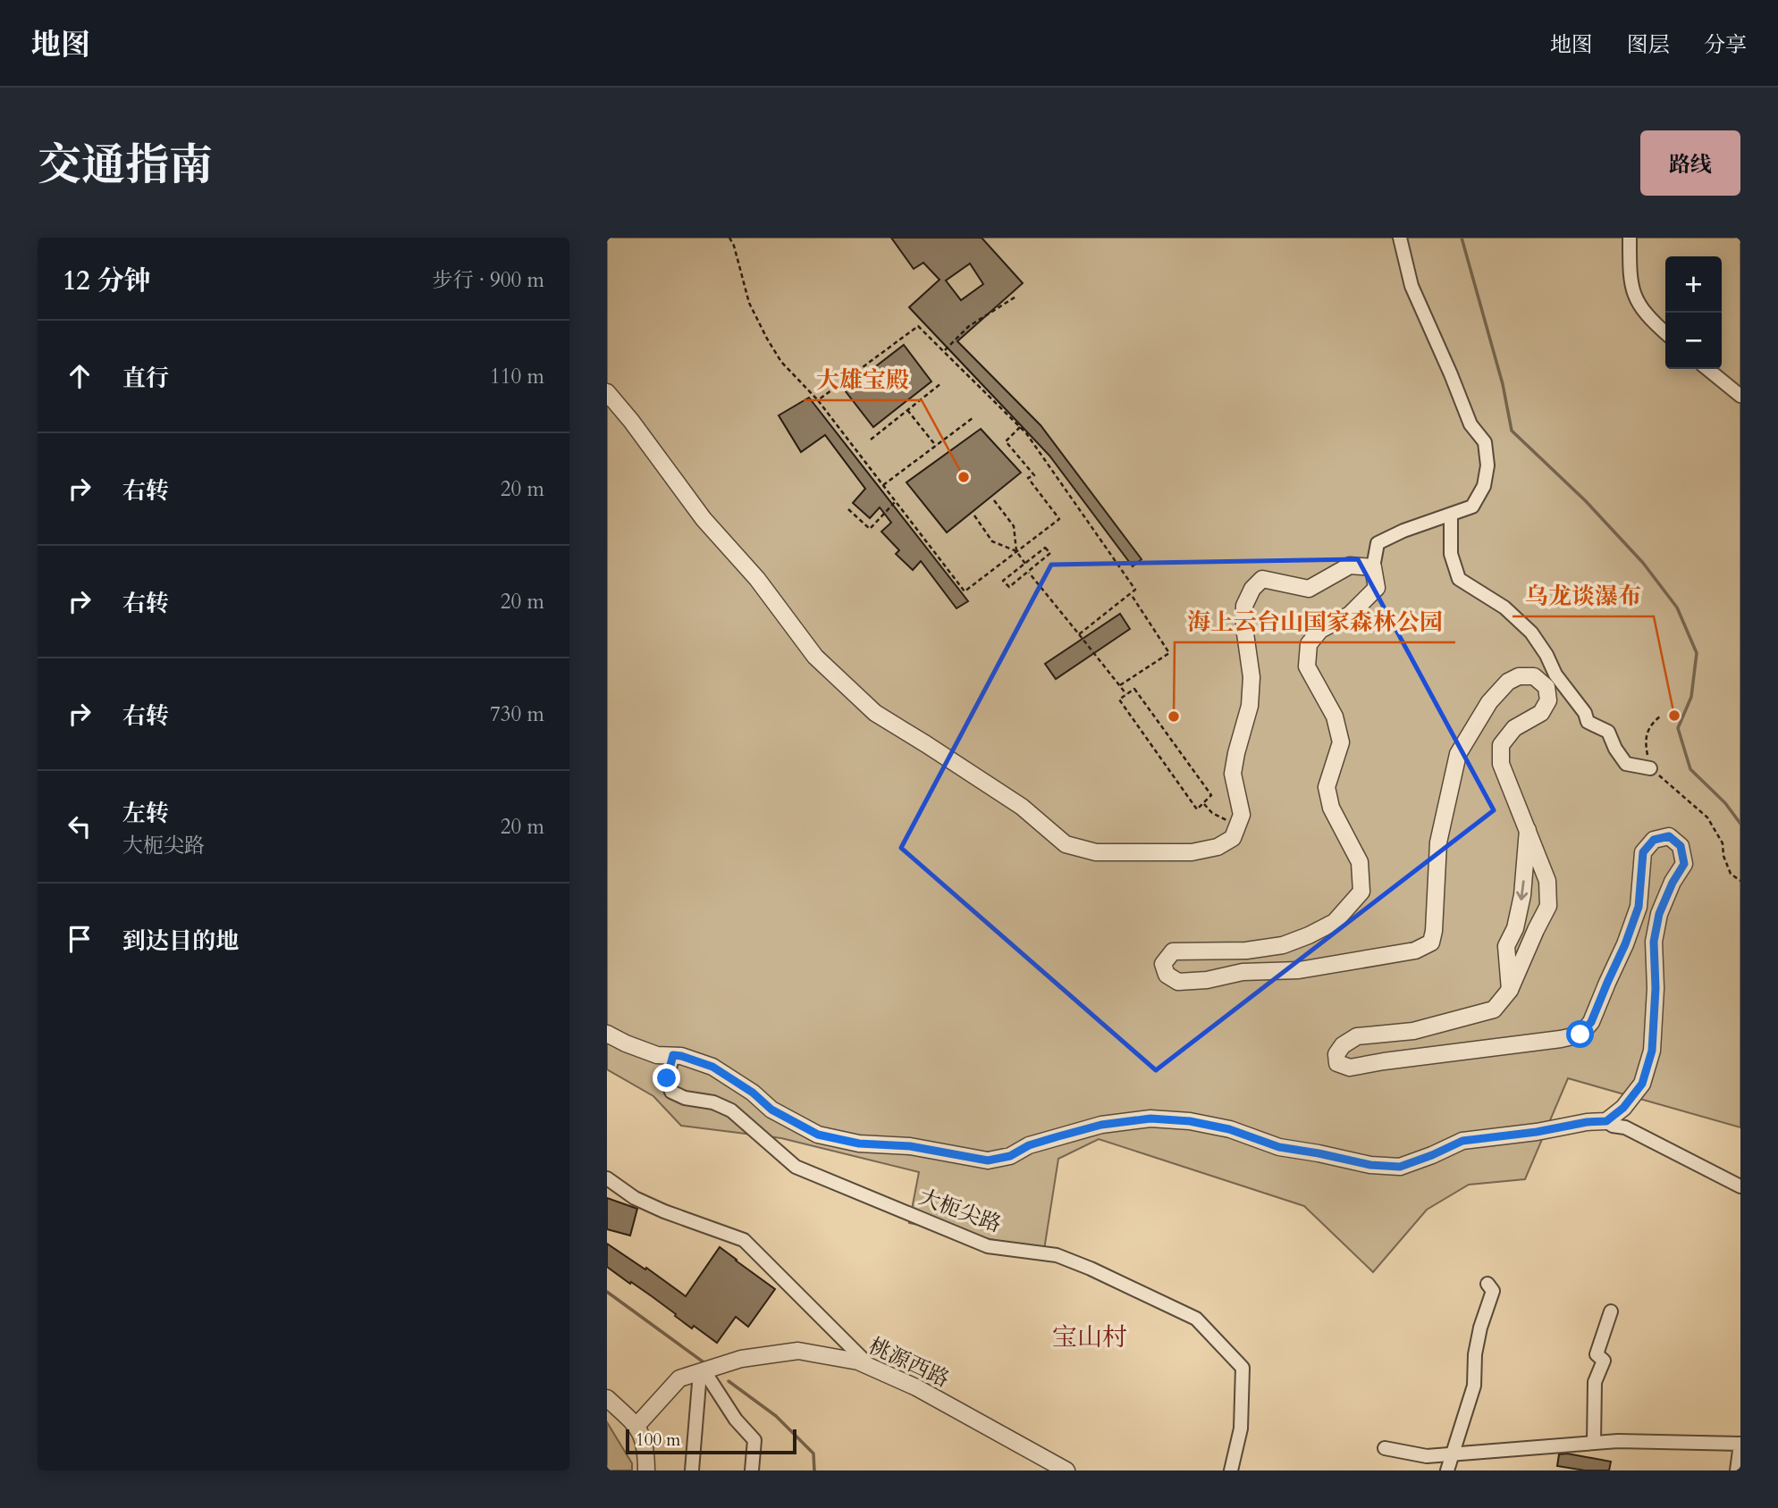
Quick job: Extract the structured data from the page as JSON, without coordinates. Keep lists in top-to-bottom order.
{
  "streets": {
    "street": ["大枙尖路", "桃源西路"]
  },
  "districts": ["宝山村"],
  "places": ["大雄宝殿", "乌龙谈瀑布", "海上云台山国家森林公园"],
  "scale_bar": "100 m",
  "page": {
    "header": "地图",
    "nav": ["地图", "图层", "分享"],
    "title": "交通指南",
    "buttons": "路线",
    "heading": ["12 分钟", "步行 · 900 m"],
    "map_buttons": ["+", "−"],
    "list": [
      ["直行", "110 m"],
      ["右转", "20 m"],
      ["右转", "20 m"],
      ["右转", "730 m"],
      ["左转", "大枙尖路", "20 m"],
      "到达目的地"
    ],
    "scale": "100 m"
  }
}
